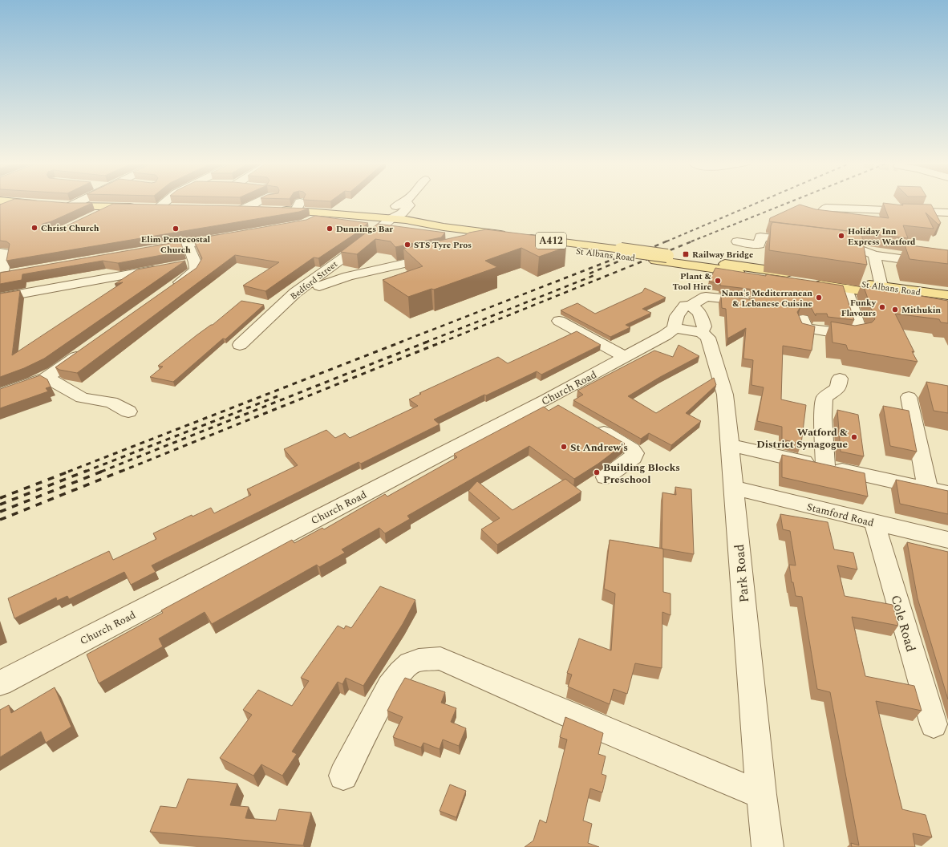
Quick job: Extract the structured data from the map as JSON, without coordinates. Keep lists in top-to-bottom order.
{
  "streets": {
    "main road": ["A412", "St Albans Road"],
    "street": [
      "Bedford Street",
      "Church Road",
      "Stamford Road",
      "Park Road",
      "Cole Road"
    ]
  },
  "crossings": [
    ["St Albans Road", "Bedford Street"],
    ["Church Road", "Park Road"],
    ["Stamford Road", "Park Road"],
    ["Stamford Road", "Cole Road"]
  ],
  "places": {
    "other": [
      "Christ Church",
      "Elim Pentecostal Church",
      "Dunnings Bar",
      "Holiday Inn Express Watford",
      "STS Tyre Pros",
      "Plant & Tool Hire",
      "Nana's Mediterranean & Lebanese Cuisine",
      "Funky Flavours",
      "Mithukin",
      "Watford & District Synagogue",
      "St Andrew's",
      "Building Blocks Preschool"
    ],
    "transit": ["Railway Bridge"]
  }
}
